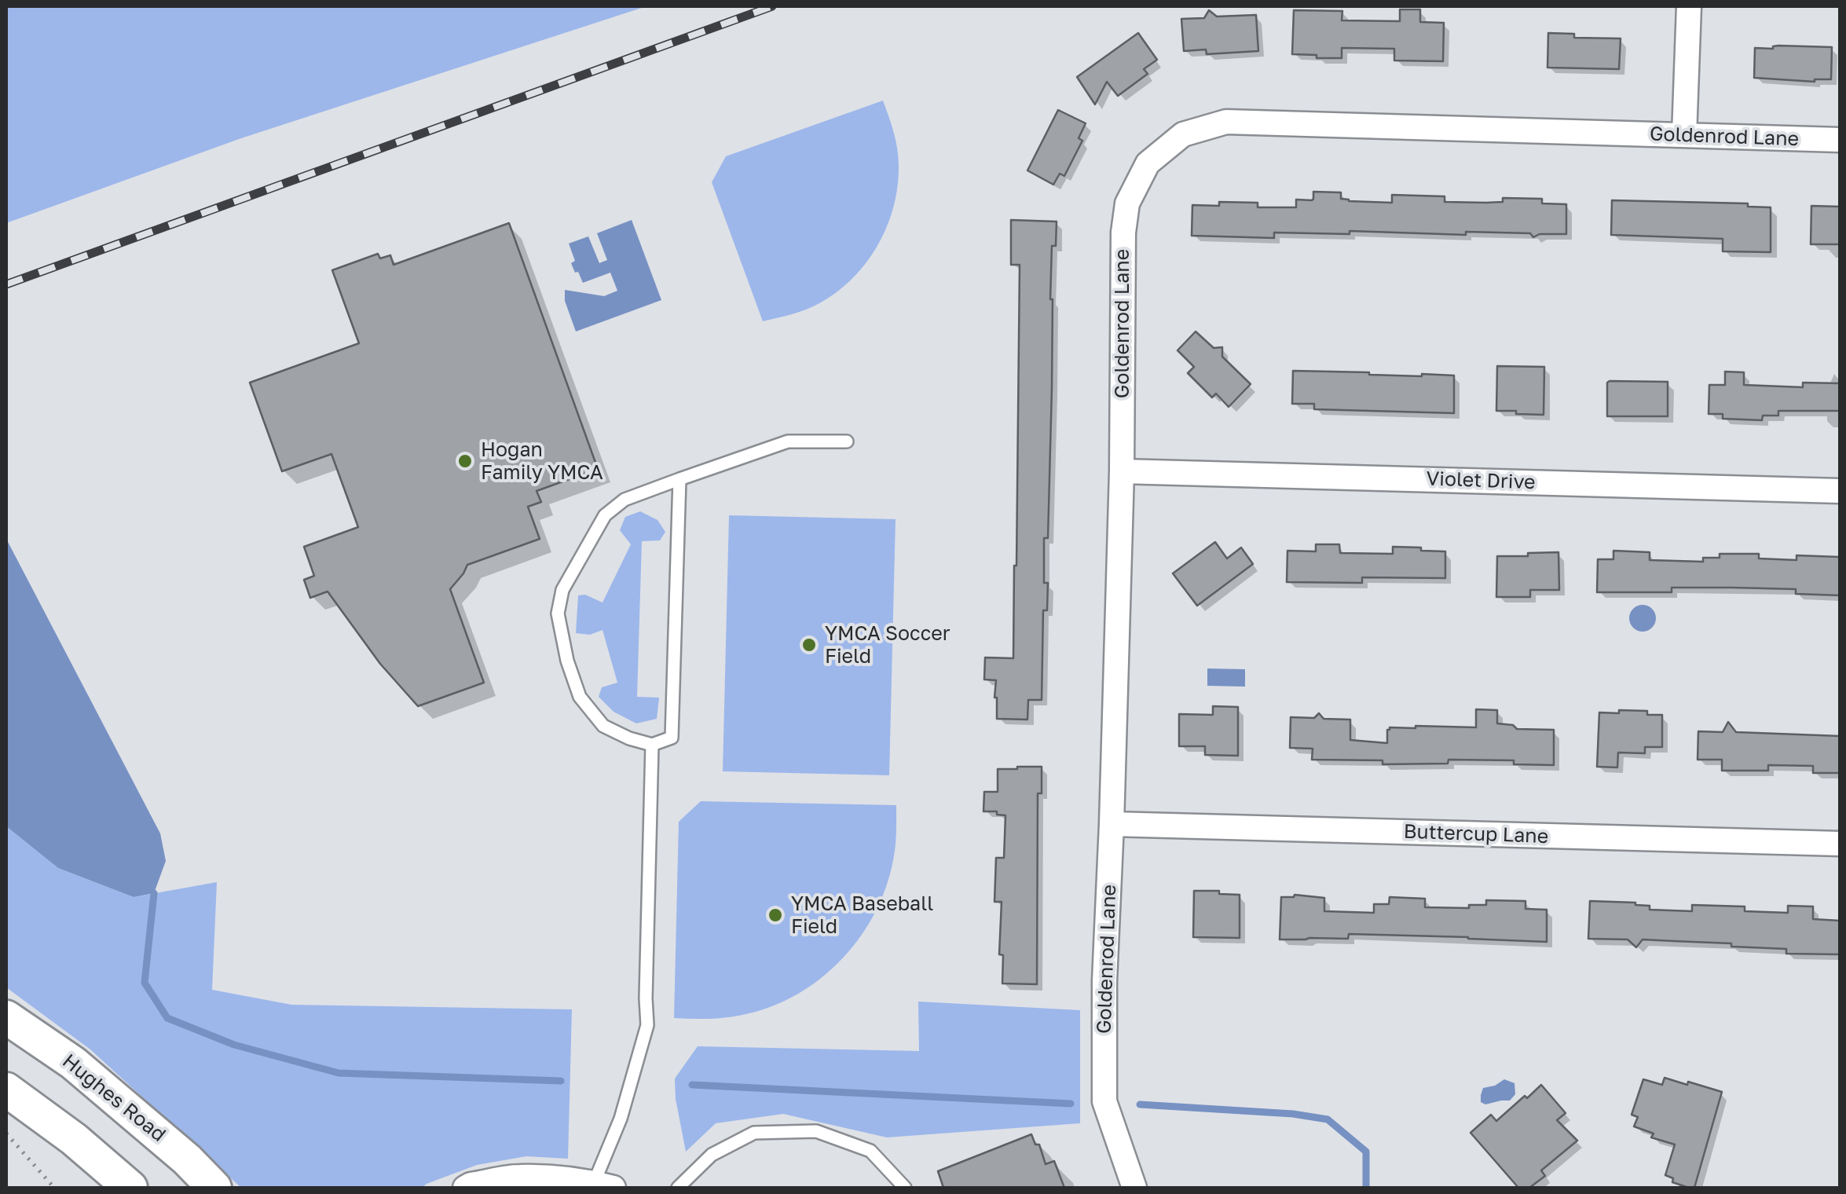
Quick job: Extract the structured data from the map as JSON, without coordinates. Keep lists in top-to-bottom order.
{
  "streets": {
    "main road": ["Hughes Road"],
    "street": ["Goldenrod Lane", "Violet Drive", "Buttercup Lane"]
  },
  "crossings": [
    ["Goldenrod Lane", "Violet Drive"],
    ["Goldenrod Lane", "Buttercup Lane"]
  ],
  "places": ["Hogan Family YMCA", "YMCA Soccer Field", "YMCA Baseball Field"]
}
